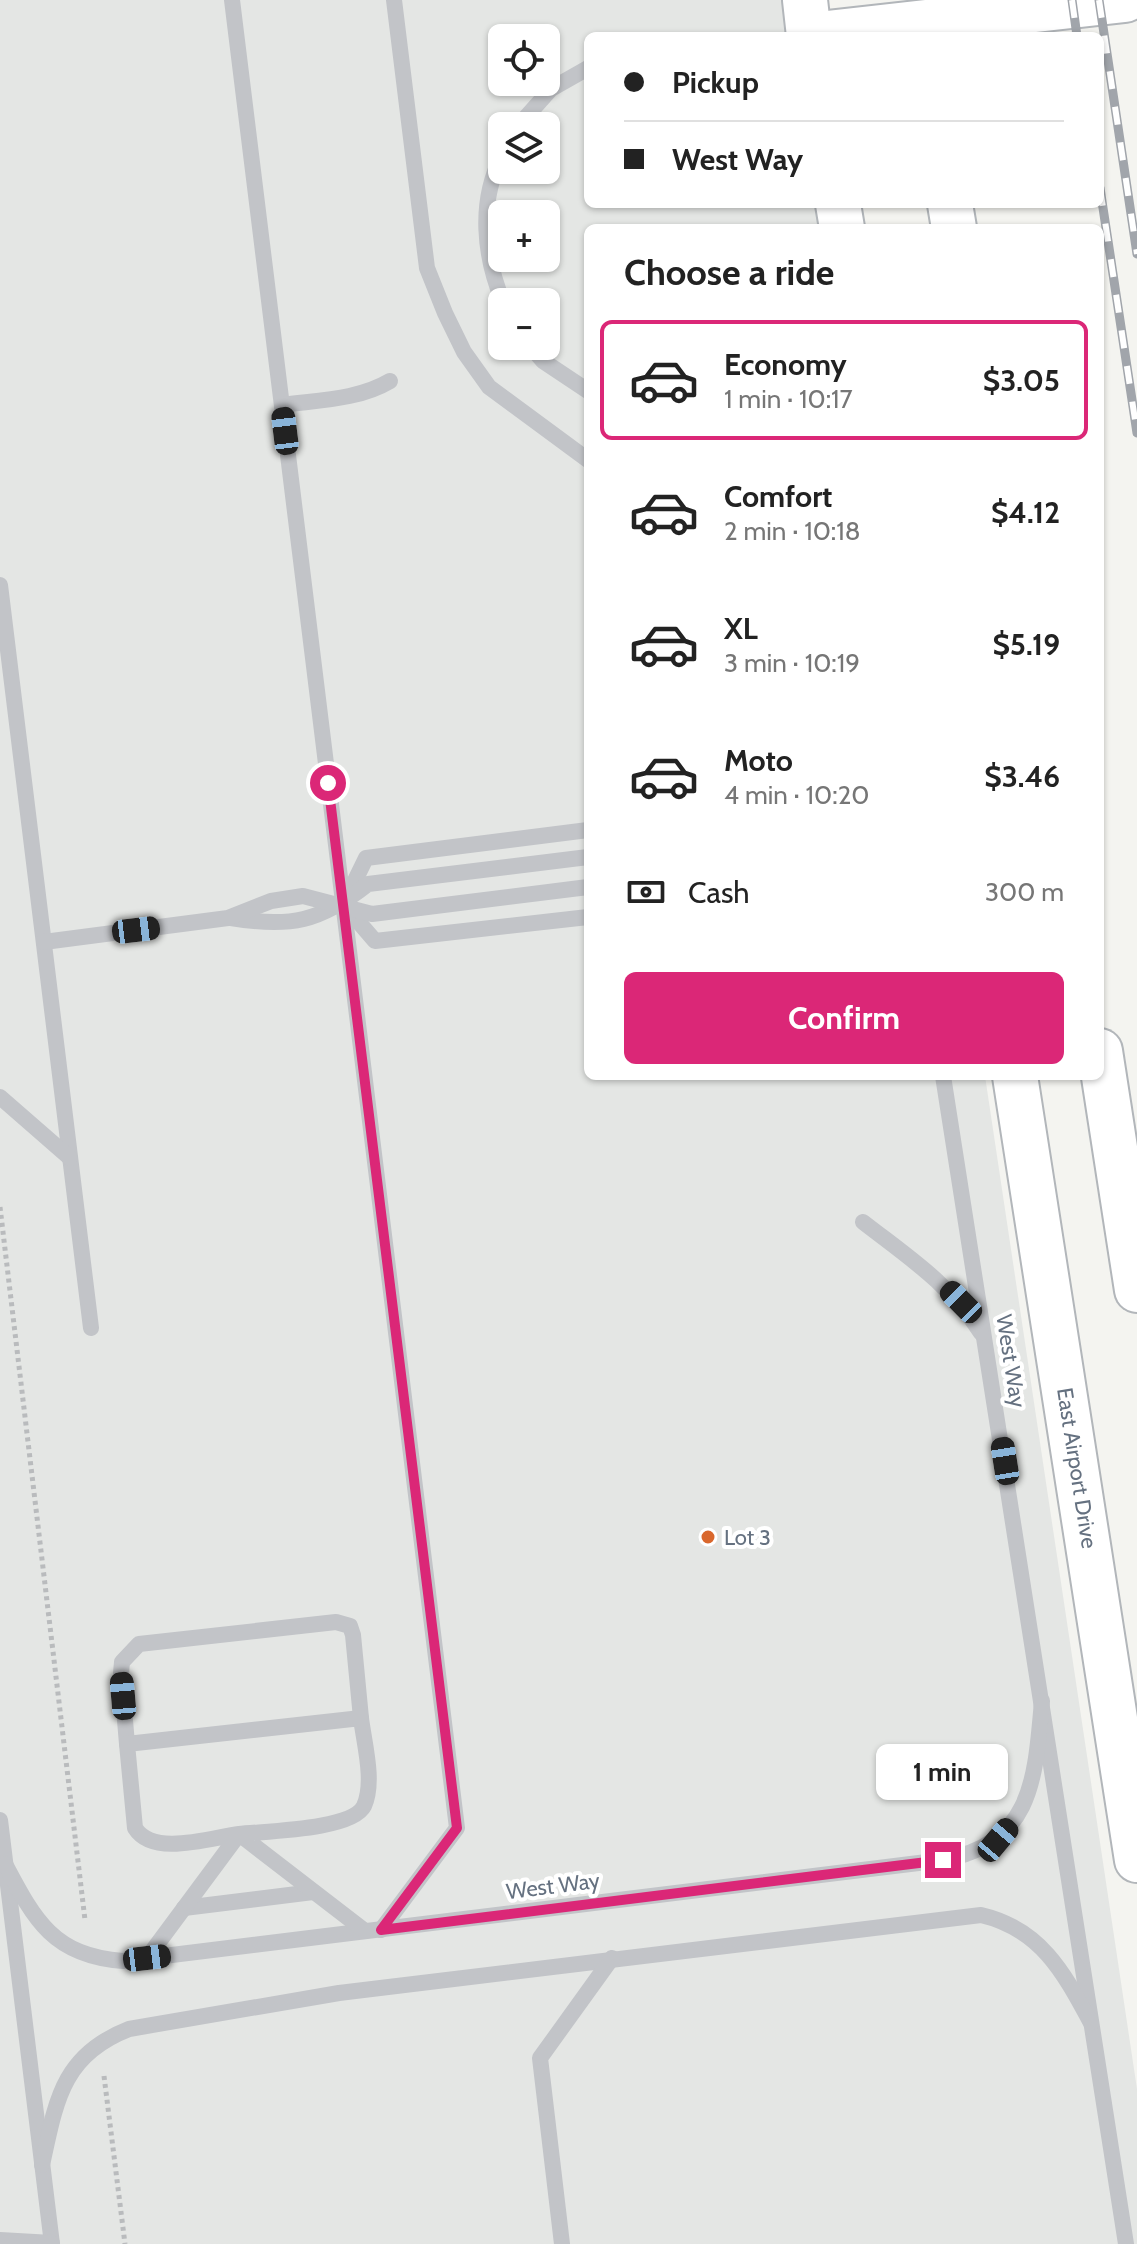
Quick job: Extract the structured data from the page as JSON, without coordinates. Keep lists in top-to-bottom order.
{
  "streets": {
    "main road": ["East Airport Drive"],
    "lane": ["West Way"]
  },
  "places": ["Lot 3"],
  "page": {
    "map_buttons": ["+", "−"],
    "banner": ["Pickup", "West Way"],
    "heading": "Choose a ride",
    "list": [
      {
        "name": "Economy",
        "note": "1 min · 10:17",
        "value": "$3.05"
      },
      {
        "name": "Comfort",
        "note": "2 min · 10:18",
        "value": "$4.12"
      },
      {
        "name": "XL",
        "note": "3 min · 10:19",
        "value": "$5.19"
      },
      {
        "name": "Moto",
        "note": "4 min · 10:20",
        "value": "$3.46"
      }
    ],
    "pay": ["Cash", "300 m"],
    "buttons": "Confirm",
    "bubble": "1 min"
  }
}
